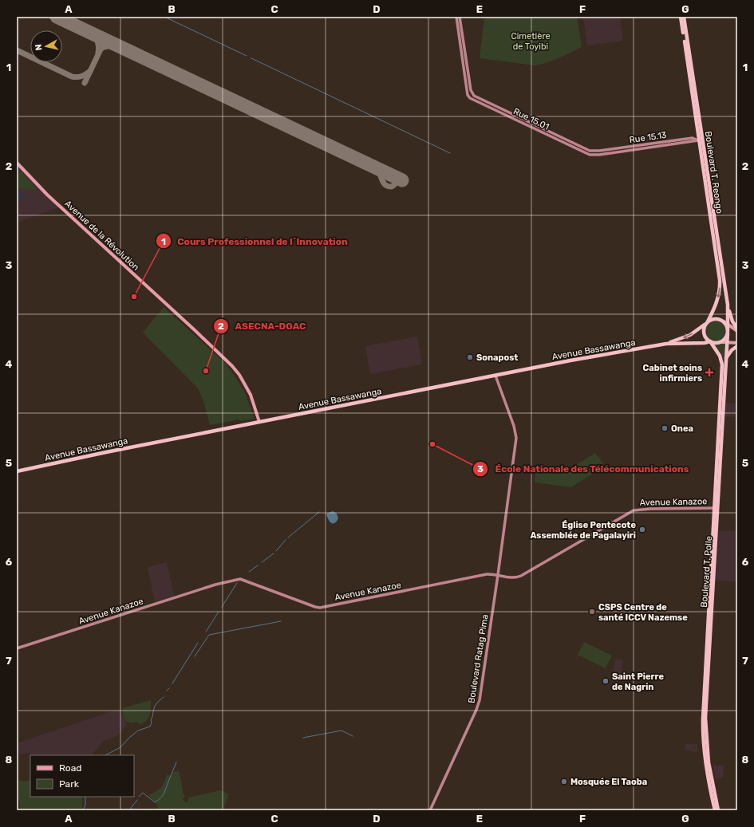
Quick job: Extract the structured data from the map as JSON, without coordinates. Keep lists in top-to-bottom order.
{
  "streets": {
    "highway": ["Boulevard T. Reongo", "Avenue Bassawanga", "Boulevard T. Polle"],
    "main road": ["Avenue de la Révolution"],
    "street": [
      "Rue 15.01",
      "Rue 15.13",
      "Avenue Kanazoe",
      "Boulevard Ratag Pima"
    ]
  },
  "crossings": [
    ["Rue 15.01", "Rue 15.13"],
    ["Boulevard T. Reongo", "Avenue Bassawanga"],
    ["Boulevard T. Reongo", "Boulevard T. Polle"],
    ["Avenue de la Révolution", "Avenue Bassawanga"],
    ["Avenue Bassawanga", "Boulevard T. Polle"],
    ["Avenue Bassawanga", "Boulevard Ratag Pima"],
    ["Avenue Kanazoe", "Boulevard T. Polle"],
    ["Avenue Kanazoe", "Boulevard Ratag Pima"]
  ],
  "parks": ["Cimetière de Toyibi"],
  "places": {
    "other": [
      "Cours Professionnel de l´Innovation",
      "Sonapost",
      "ASECNA-DGAC",
      "Onea",
      "École Nationale des Télécommunications",
      "Église Pentecote Assemblée de Pagalayiri",
      "CSPS Centre de santé ICCV Nazemse",
      "Saint Pierre de Nagrin",
      "Mosquée El Taoba"
    ],
    "health": ["Cabinet soins infirmiers"]
  },
  "legend": ["Road", "Park"],
  "north": "left",
  "grid": {
    "columns": [
      "A",
      "B",
      "C",
      "D",
      "E",
      "F",
      "G"
    ],
    "rows": [
      "1",
      "2",
      "3",
      "4",
      "5",
      "6",
      "7",
      "8"
    ]
  }
}
